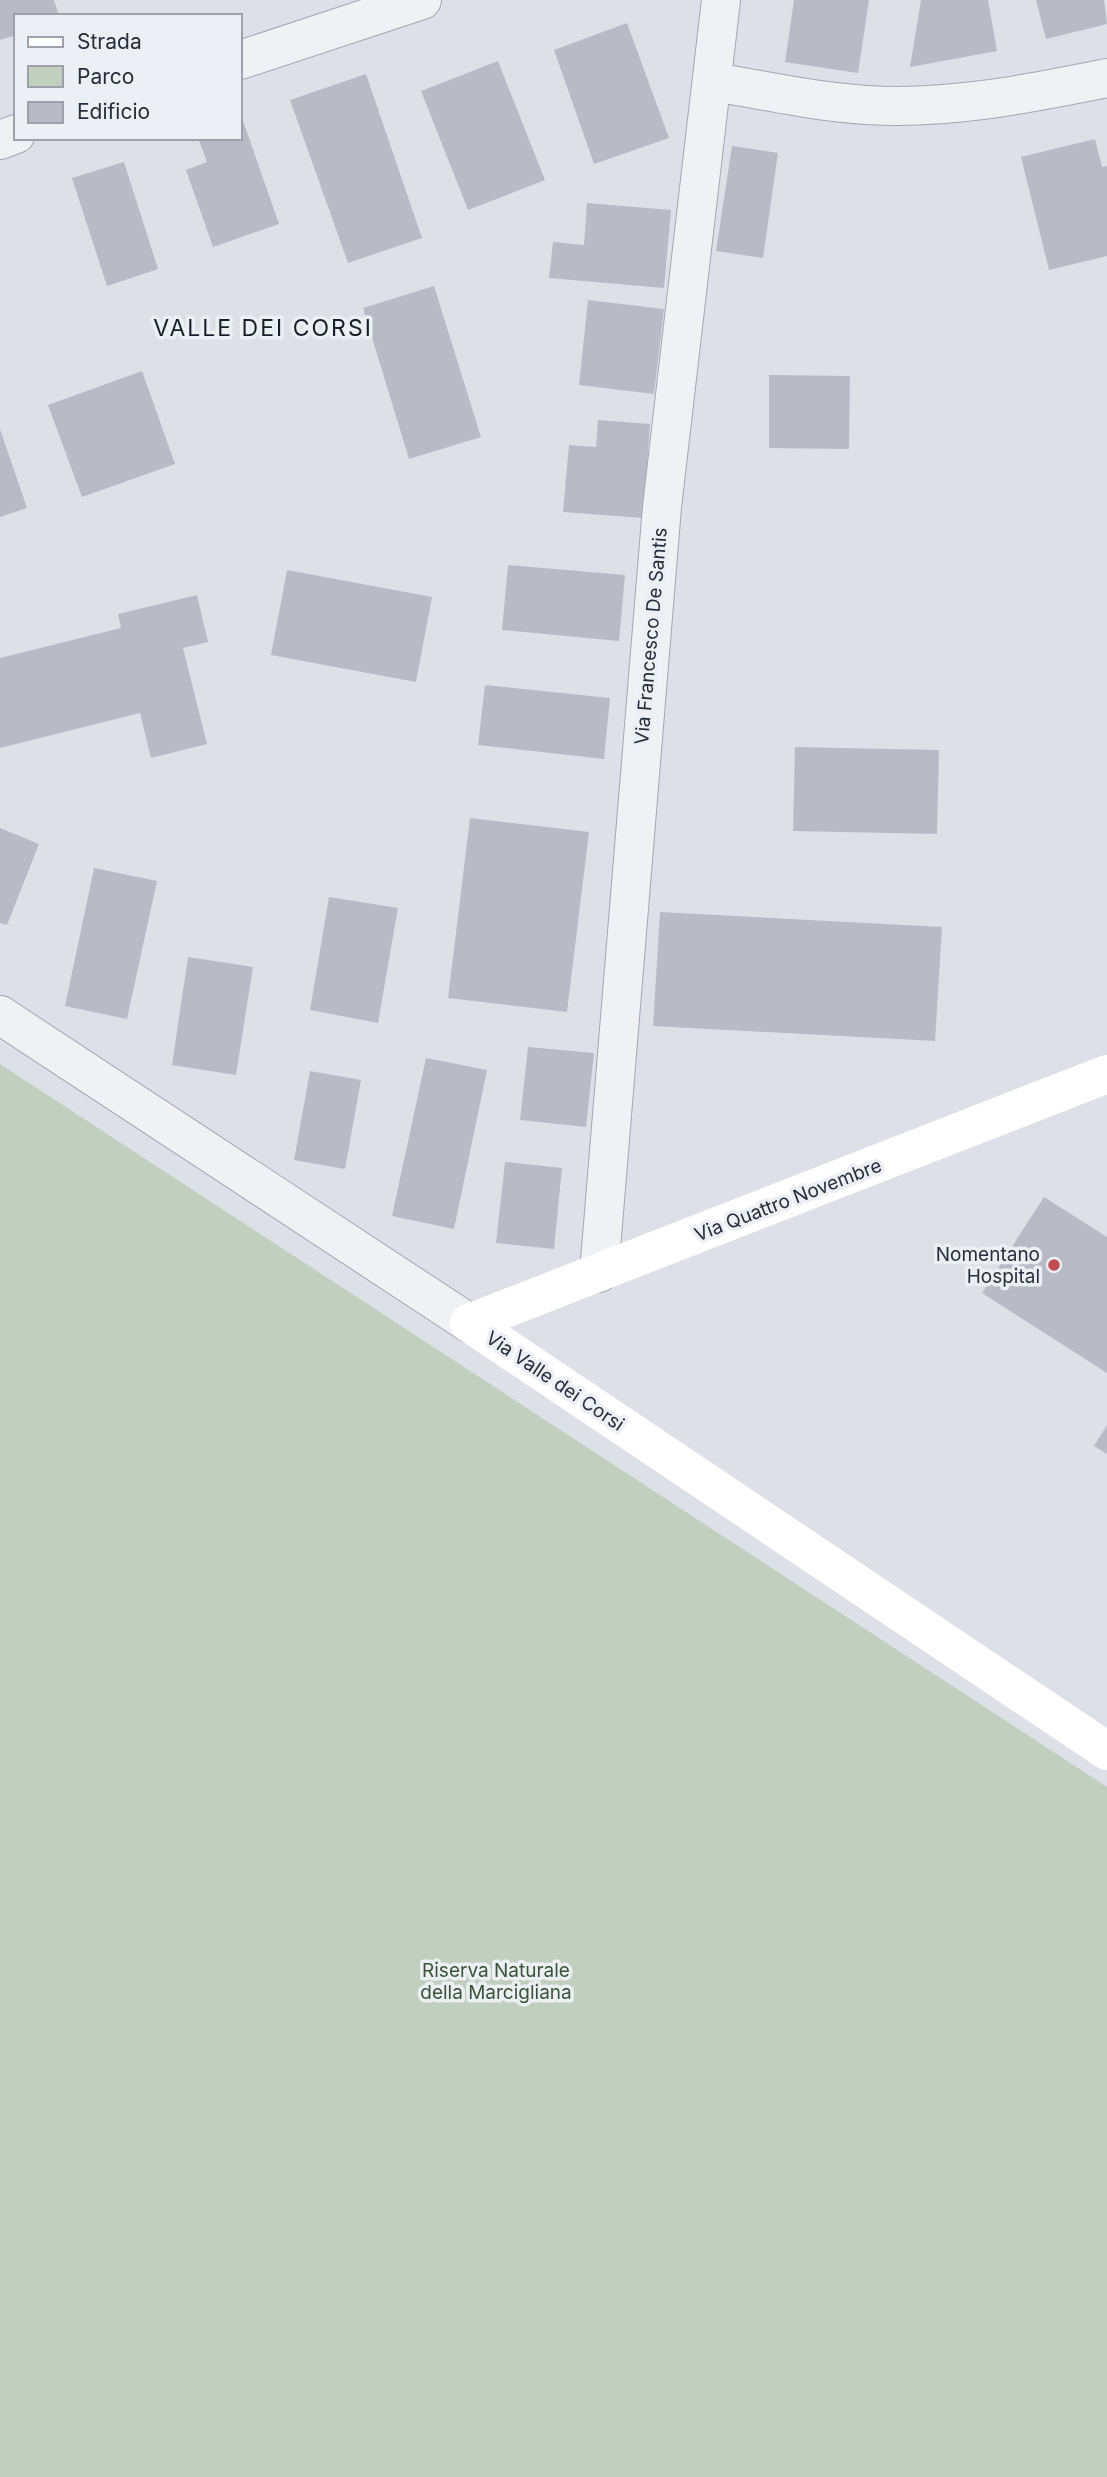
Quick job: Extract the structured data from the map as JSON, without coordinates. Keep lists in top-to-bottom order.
{
  "streets": {
    "street": ["Via Francesco De Santis", "Via Quattro Novembre", "Via Valle dei Corsi"]
  },
  "crossings": [
    ["Via Francesco De Santis", "Via Quattro Novembre"],
    ["Via Quattro Novembre", "Via Valle dei Corsi"]
  ],
  "districts": ["VALLE DEI CORSI"],
  "parks": ["Riserva Naturale della Marcigliana"],
  "places": ["Nomentano Hospital"],
  "legend": ["Strada", "Parco", "Edificio"]
}
